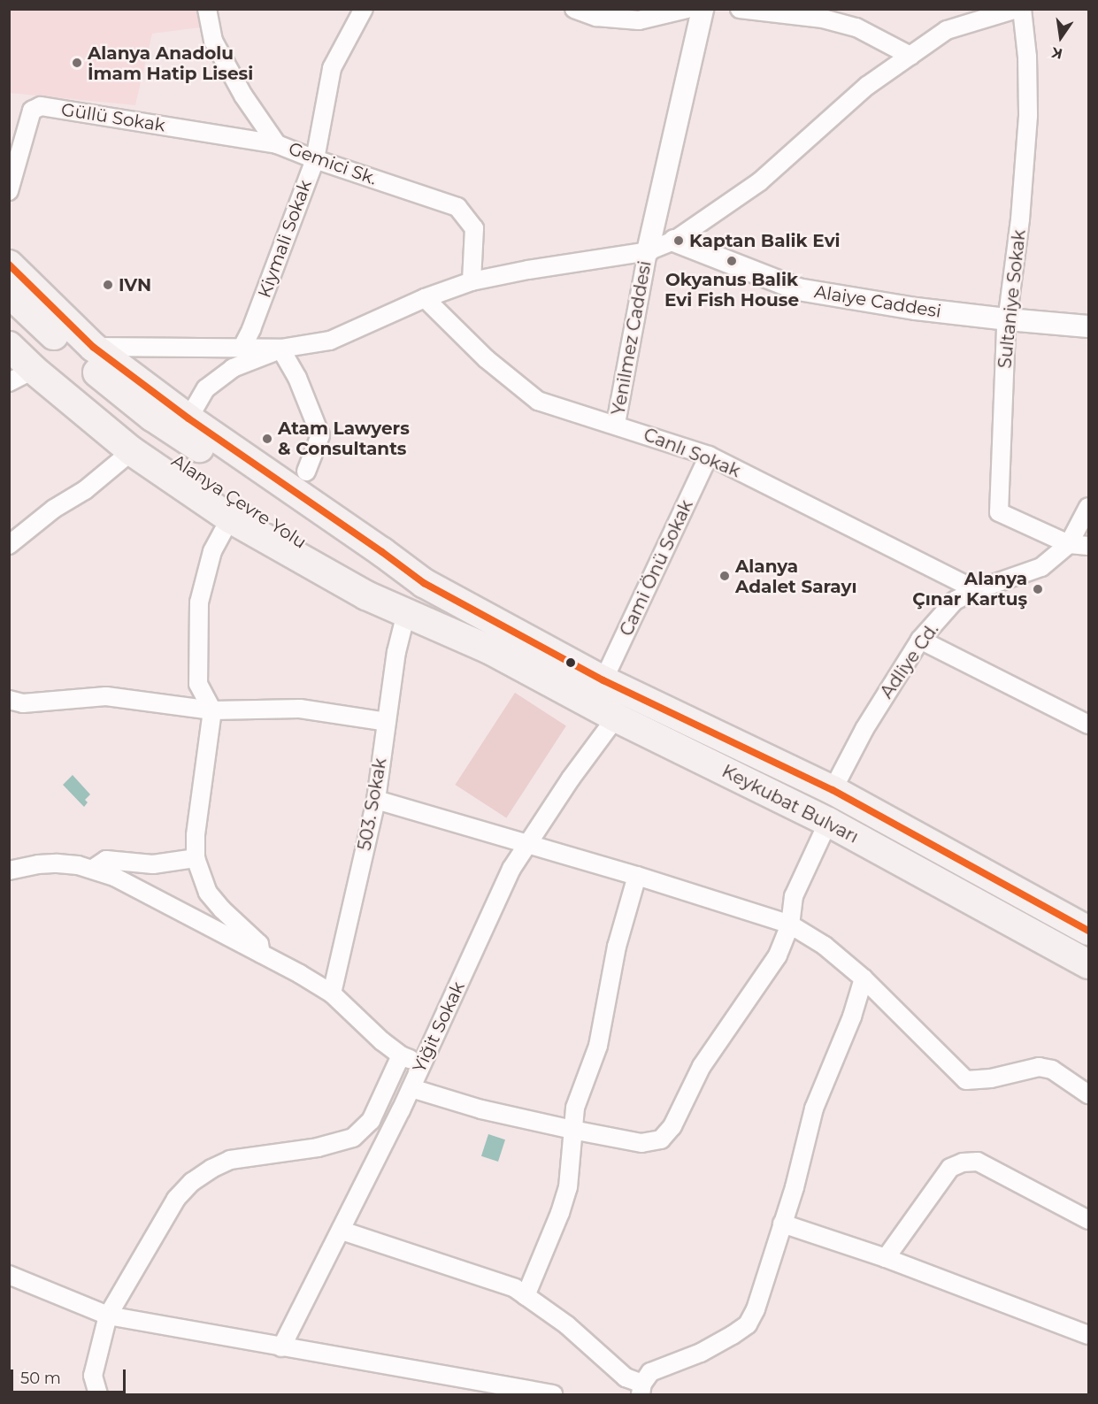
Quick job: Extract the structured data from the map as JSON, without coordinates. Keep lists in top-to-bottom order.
{
  "streets": {
    "highway": ["Alanya Çevre Yolu", "Keykubat Bulvarı"],
    "street": [
      "Güllü Sokak",
      "Gemici Sk.",
      "Kiymali Sokak",
      "Sultaniye Sokak",
      "Alaiye Caddesi",
      "Yenilmez Caddesi",
      "Canlı Sokak",
      "Cami Önü Sokak",
      "Adliye Cd.",
      "503. Sokak",
      "Yiğit Sokak"
    ]
  },
  "crossings": [
    ["Güllü Sokak", "Gemici Sk."],
    ["Gemici Sk.", "Kiymali Sokak"],
    ["Sultaniye Sokak", "Alaiye Caddesi"],
    ["Sultaniye Sokak", "Adliye Cd."],
    ["Yenilmez Caddesi", "Canlı Sokak"],
    ["Canlı Sokak", "Cami Önü Sokak"],
    ["Canlı Sokak", "Adliye Cd."],
    ["Alanya Çevre Yolu", "Keykubat Bulvarı"],
    ["Cami Önü Sokak", "Keykubat Bulvarı"],
    ["Adliye Cd.", "Keykubat Bulvarı"],
    ["Keykubat Bulvarı", "Yiğit Sokak"]
  ],
  "places": [
    "Alanya Anadolu İmam Hatip Lisesi",
    "Kaptan Balik Evi",
    "Okyanus Balik Evi Fish House",
    "IVN",
    "Atam Lawyers & Consultants",
    "Alanya Adalet Sarayı",
    "Alanya Çınar Kartuş"
  ],
  "scale_bar": "50 m",
  "north": "bottom"
}
